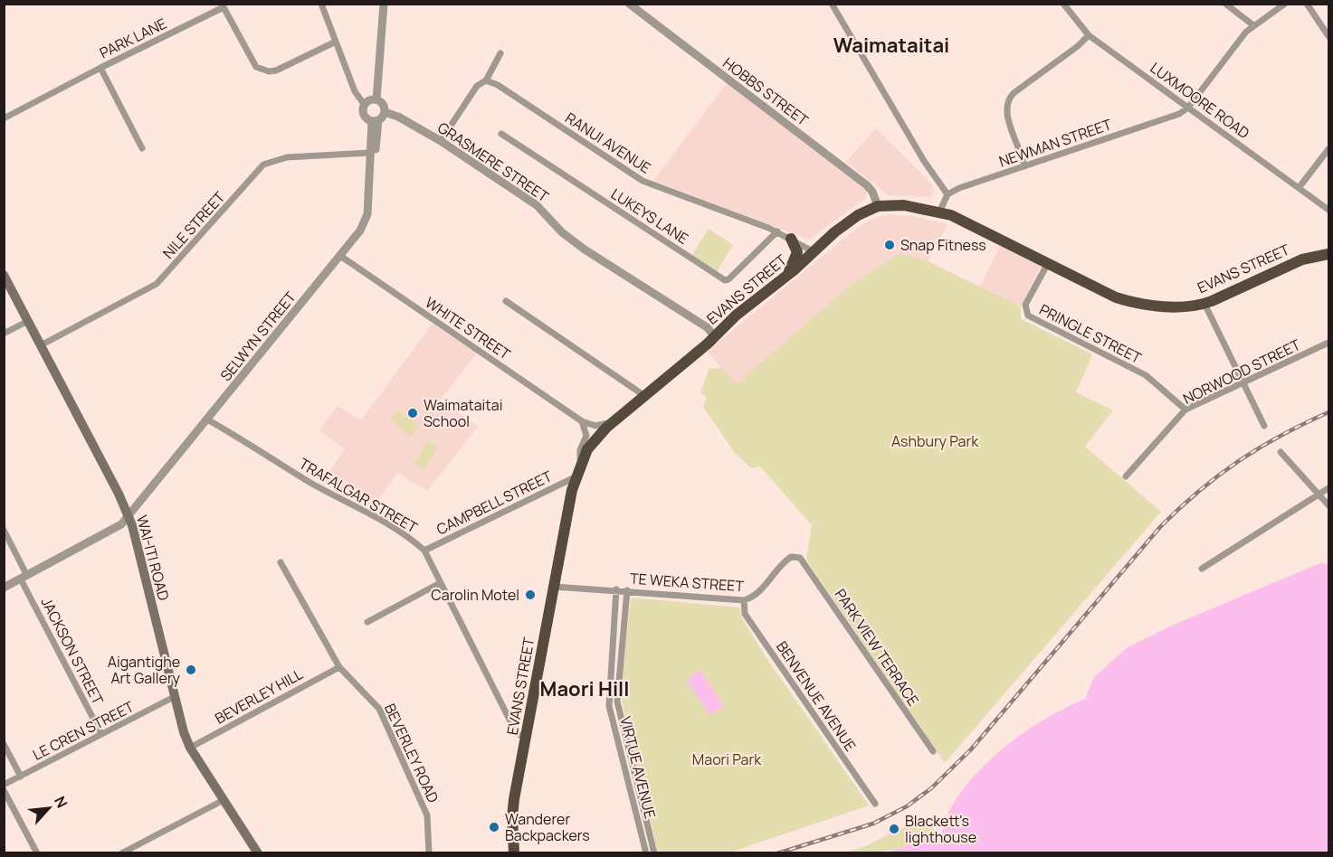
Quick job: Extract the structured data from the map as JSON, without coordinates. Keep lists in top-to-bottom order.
{
  "streets": {
    "highway": ["EVANS STREET"],
    "main road": ["WAI-ITI ROAD"],
    "street": [
      "PARK LANE",
      "HOBBS STREET",
      "LUXMOORE ROAD",
      "RANUI AVENUE",
      "NEWMAN STREET",
      "GRASMERE STREET",
      "LUKEYS LANE",
      "NILE STREET",
      "WHITE STREET",
      "PRINGLE STREET",
      "SELWYN STREET",
      "NORWOOD STREET",
      "TRAFALGAR STREET",
      "CAMPBELL STREET",
      "TE WEKA STREET",
      "PARK VIEW TERRACE",
      "JACKSON STREET",
      "BEVERLEY HILL",
      "BENVENUE AVENUE",
      "LE CREN STREET",
      "BEVERLEY ROAD",
      "VIRTUE AVENUE"
    ]
  },
  "crossings": [
    ["HOBBS STREET", "EVANS STREET"],
    ["LUXMOORE ROAD", "NEWMAN STREET"],
    ["RANUI AVENUE", "LUKEYS LANE"],
    ["RANUI AVENUE", "EVANS STREET"],
    ["GRASMERE STREET", "EVANS STREET"],
    ["GRASMERE STREET", "SELWYN STREET"],
    ["NILE STREET", "SELWYN STREET"],
    ["NILE STREET", "WAI-ITI ROAD"],
    ["EVANS STREET", "PRINGLE STREET"],
    ["EVANS STREET", "TRAFALGAR STREET"],
    ["EVANS STREET", "CAMPBELL STREET"],
    ["EVANS STREET", "TE WEKA STREET"],
    ["WHITE STREET", "SELWYN STREET"],
    ["PRINGLE STREET", "NORWOOD STREET"],
    ["SELWYN STREET", "TRAFALGAR STREET"],
    ["SELWYN STREET", "WAI-ITI ROAD"],
    ["SELWYN STREET", "JACKSON STREET"],
    ["TRAFALGAR STREET", "CAMPBELL STREET"],
    ["WAI-ITI ROAD", "BEVERLEY HILL"],
    ["WAI-ITI ROAD", "LE CREN STREET"],
    ["TE WEKA STREET", "PARK VIEW TERRACE"],
    ["TE WEKA STREET", "BENVENUE AVENUE"],
    ["TE WEKA STREET", "VIRTUE AVENUE"],
    ["JACKSON STREET", "LE CREN STREET"],
    ["BEVERLEY HILL", "BEVERLEY ROAD"]
  ],
  "districts": ["Waimataitai", "Maori Hill"],
  "parks": ["Ashbury Park", "Maori Park"],
  "places": [
    "Snap Fitness",
    "Waimataitai School",
    "Carolin Motel",
    "Aigantighe Art Gallery",
    "Wanderer Backpackers",
    "Blackett's lighthouse"
  ],
  "north": "top right"
}
